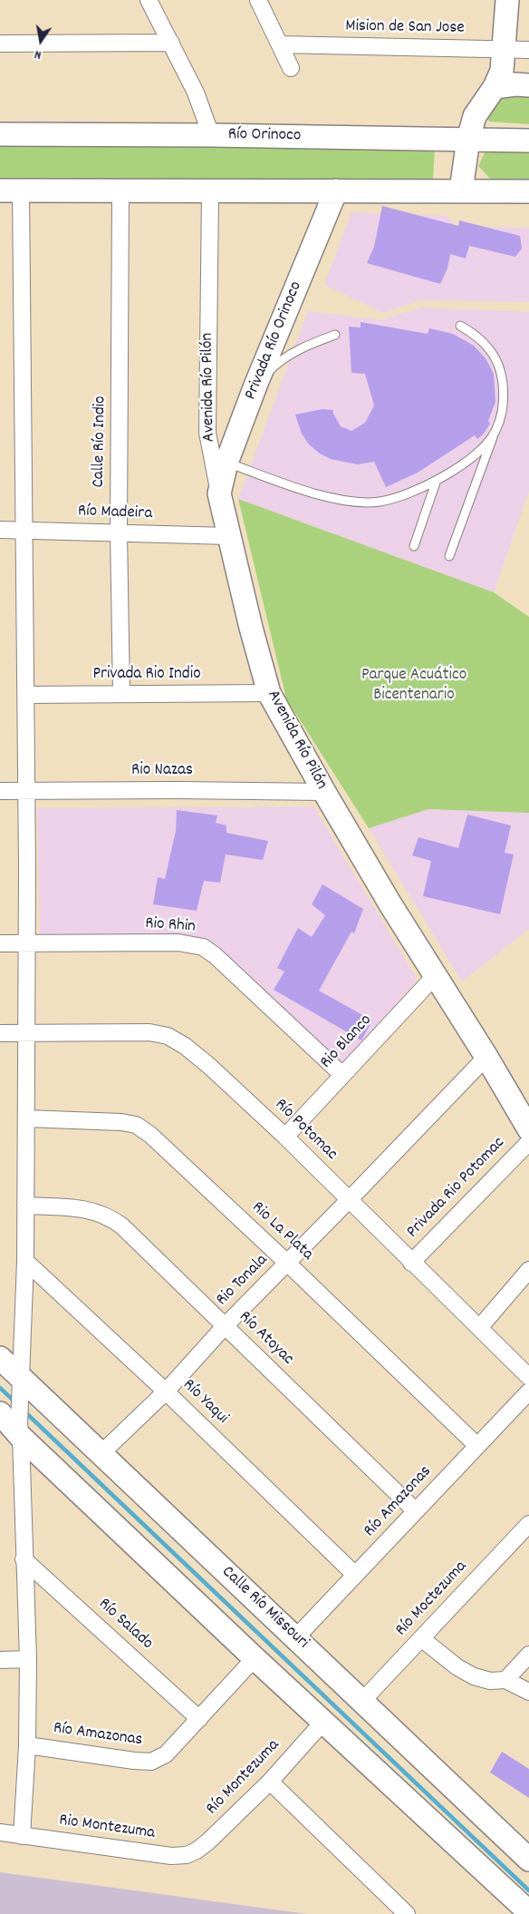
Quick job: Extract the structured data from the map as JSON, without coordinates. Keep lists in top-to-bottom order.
{
  "streets": {
    "street": [
      "Mision de San Jose",
      "Río Orinoco",
      "Privada Río Orinoco",
      "Avenida Río Pilón",
      "Calle Río Indio",
      "Río Madeira",
      "Privada Rio Indio",
      "Rio Nazas",
      "Rio Rhin",
      "Rio Blanco",
      "Río Potomac",
      "Privada Rio Potomac",
      "Rio La Plata",
      "Rio Tonala",
      "Río Atoyac",
      "Río Yaqui",
      "Río Amazonas",
      "Río Moctezuma",
      "Calle Río Missouri",
      "Río Salado",
      "Río Montezuma",
      "Rio Montezuma"
    ]
  },
  "crossings": [
    ["Privada Río Orinoco", "Avenida Río Pilón"],
    ["Avenida Río Pilón", "Río Madeira"],
    ["Avenida Río Pilón", "Privada Rio Indio"],
    ["Avenida Río Pilón", "Rio Nazas"],
    ["Avenida Río Pilón", "Rio Blanco"],
    ["Avenida Río Pilón", "Rio Tonala"],
    ["Calle Río Indio", "Río Madeira"],
    ["Calle Río Indio", "Privada Rio Indio"],
    ["Rio Rhin", "Rio Blanco"],
    ["Rio Blanco", "Río Potomac"],
    ["Río Potomac", "Privada Rio Potomac"],
    ["Río Potomac", "Rio Tonala"],
    ["Rio La Plata", "Rio Tonala"],
    ["Rio La Plata", "Río Amazonas"],
    ["Rio Tonala", "Río Atoyac"],
    ["Rio Tonala", "Río Yaqui"],
    ["Rio Tonala", "Calle Río Missouri"],
    ["Río Atoyac", "Río Amazonas"],
    ["Río Yaqui", "Río Amazonas"],
    ["Río Amazonas", "Calle Río Missouri"],
    ["Río Amazonas", "Río Salado"],
    ["Río Moctezuma", "Calle Río Missouri"],
    ["Río Montezuma", "Rio Montezuma"]
  ],
  "parks": ["Parque Acuático Bicentenario"],
  "north": "bottom"
}
